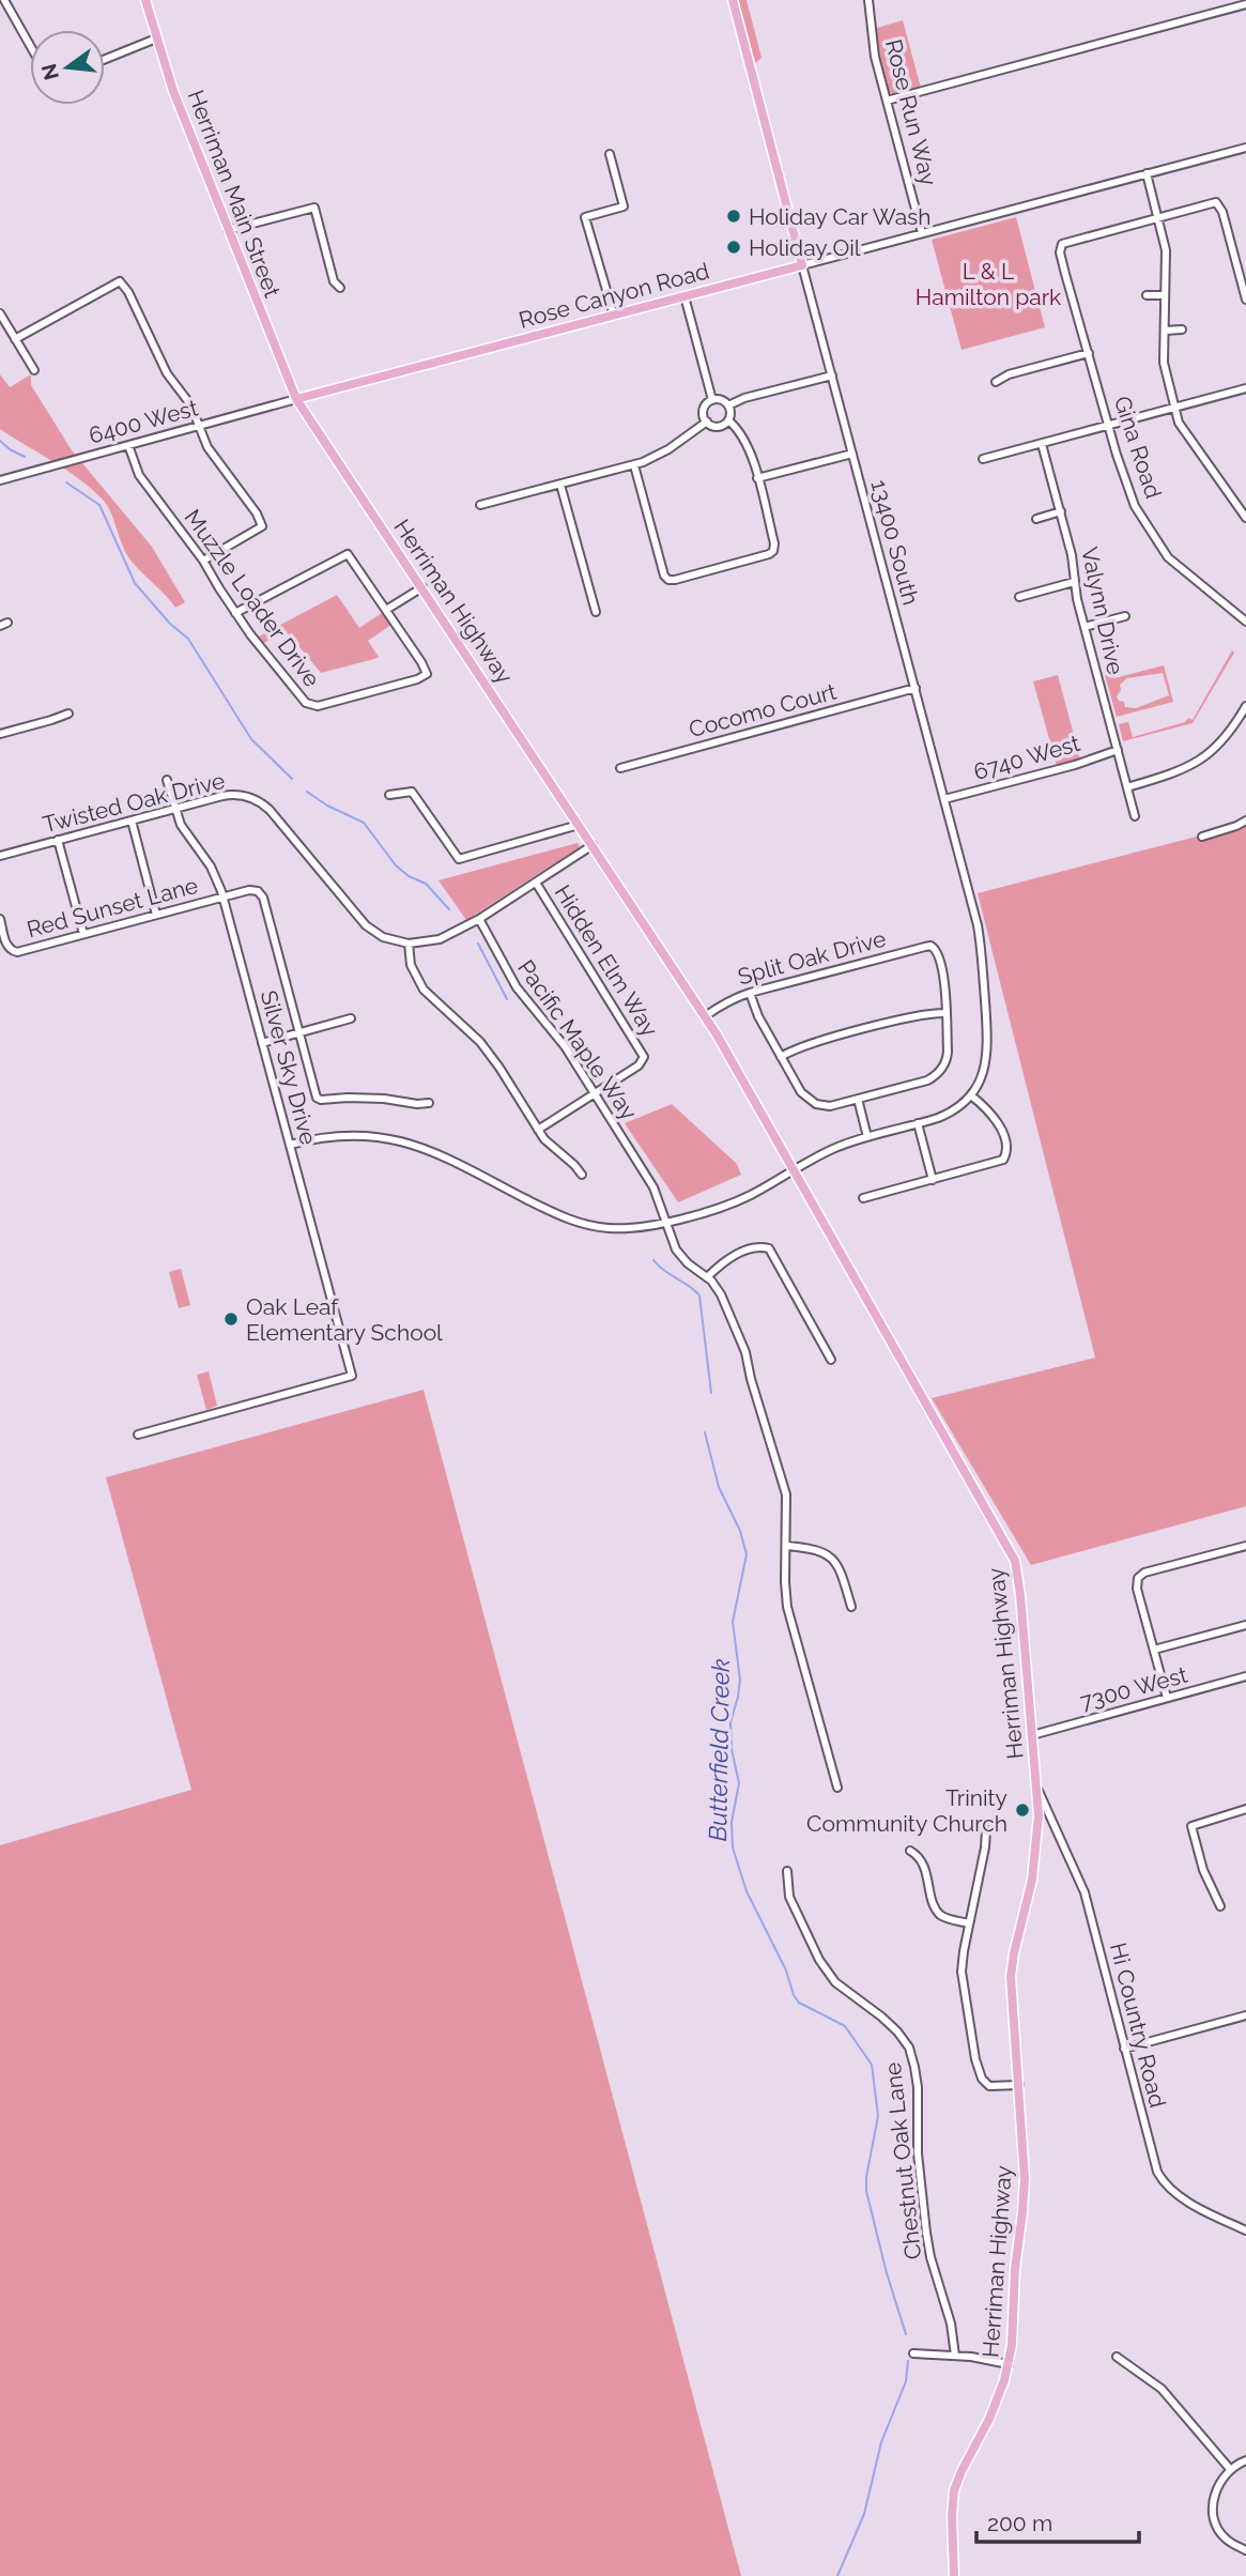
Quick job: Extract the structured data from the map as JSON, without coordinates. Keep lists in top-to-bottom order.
{
  "streets": {
    "main road": [
      "Herriman Main Street",
      "Rose Canyon Road",
      "13400 South",
      "Herriman Highway"
    ],
    "street": [
      "Rose Run Way",
      "6400 West",
      "Gina Road",
      "Muzzle Loader Drive",
      "Valynn Drive",
      "Cocomo Court",
      "6740 West",
      "Twisted Oak Drive",
      "Red Sunset Lane",
      "Split Oak Drive",
      "Hidden Elm Way",
      "Pacific Maple Way",
      "Silver Sky Drive",
      "7300 West",
      "Hi Country Road",
      "Chestnut Oak Lane"
    ]
  },
  "crossings": [
    ["Rose Run Way", "Rose Canyon Road"],
    ["Herriman Main Street", "Rose Canyon Road"],
    ["Herriman Main Street", "6400 West"],
    ["Herriman Main Street", "Herriman Highway"],
    ["Rose Canyon Road", "6400 West"],
    ["Rose Canyon Road", "13400 South"],
    ["Rose Canyon Road", "Herriman Highway"],
    ["6400 West", "Muzzle Loader Drive"],
    ["6400 West", "Herriman Highway"],
    ["13400 South", "Cocomo Court"],
    ["13400 South", "6740 West"],
    ["Herriman Highway", "Split Oak Drive"],
    ["Herriman Highway", "7300 West"],
    ["Herriman Highway", "Hi Country Road"],
    ["Valynn Drive", "6740 West"],
    ["Twisted Oak Drive", "Silver Sky Drive"],
    ["Red Sunset Lane", "Silver Sky Drive"],
    ["Hidden Elm Way", "Pacific Maple Way"]
  ],
  "water": ["Butterfield Creek"],
  "parks": ["L & L Hamilton park"],
  "places": [
    "Holiday Car Wash",
    "Holiday Oil",
    "Oak Leaf Elementary School",
    "Trinity Community Church"
  ],
  "scale_bar": "200 m",
  "north": "left"
}
